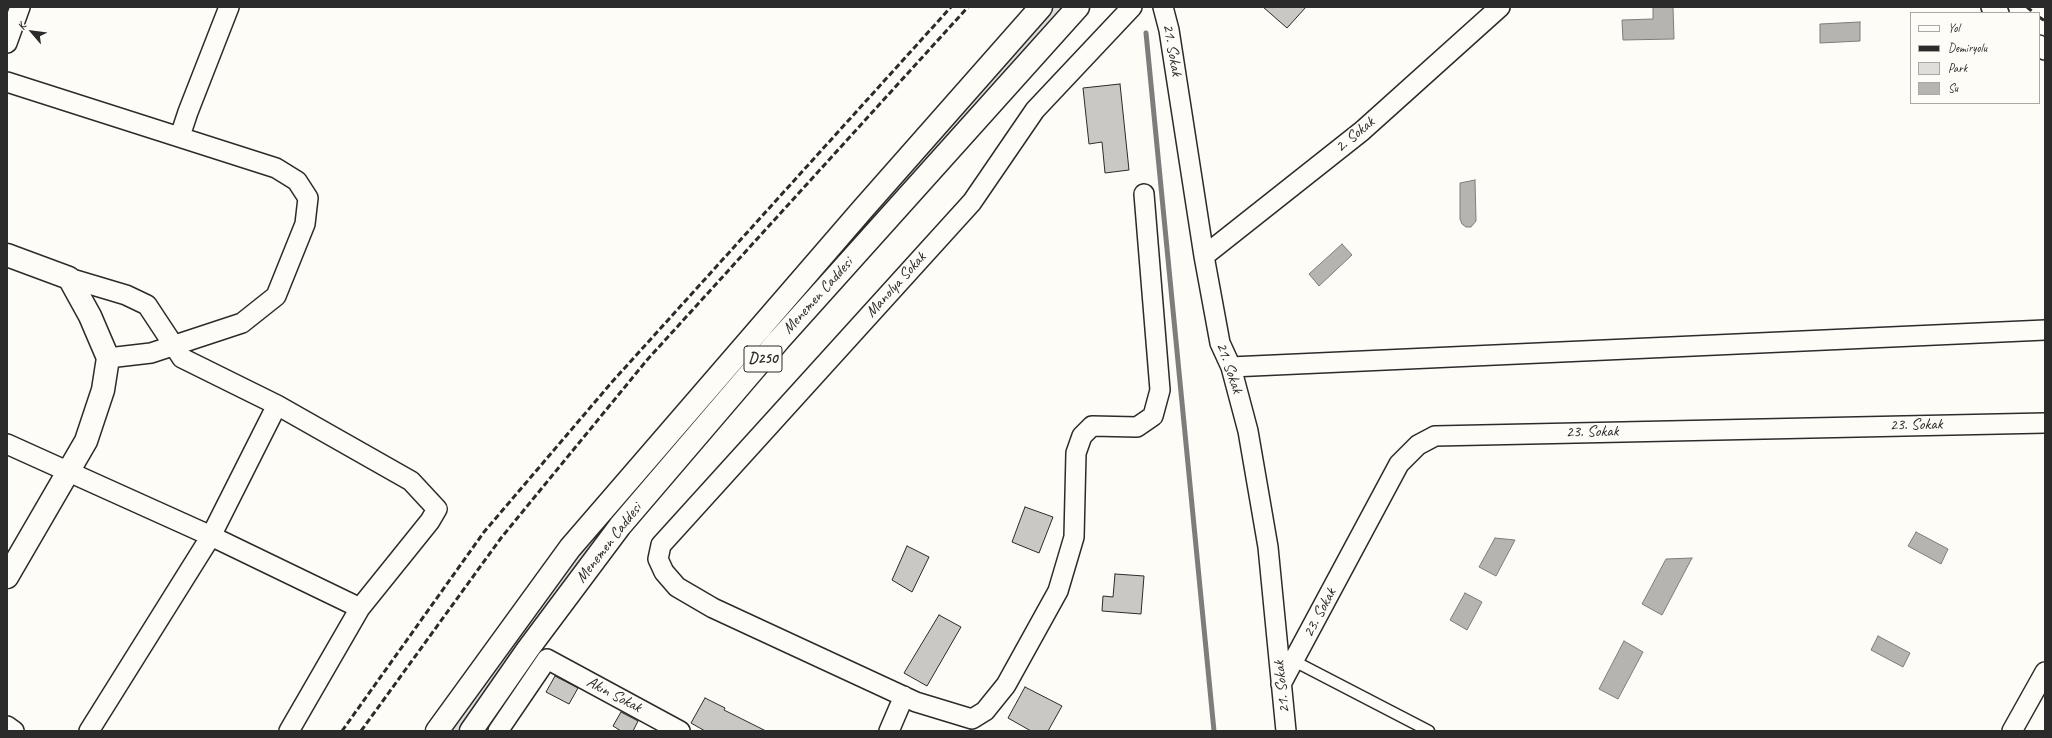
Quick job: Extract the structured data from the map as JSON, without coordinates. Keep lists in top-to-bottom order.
{
  "streets": {
    "main road": ["Menemen Caddesi", "D250"],
    "street": [
      "21. Sokak",
      "2. Sokak",
      "Manolya Sokak",
      "23. Sokak",
      "Akın Sokak"
    ]
  },
  "crossings": [
    ["21. Sokak", "2. Sokak"],
    ["21. Sokak", "23. Sokak"]
  ],
  "legend": [
    "Yol",
    "Demiryolu",
    "Park",
    "Su"
  ],
  "north": "top left"
}
